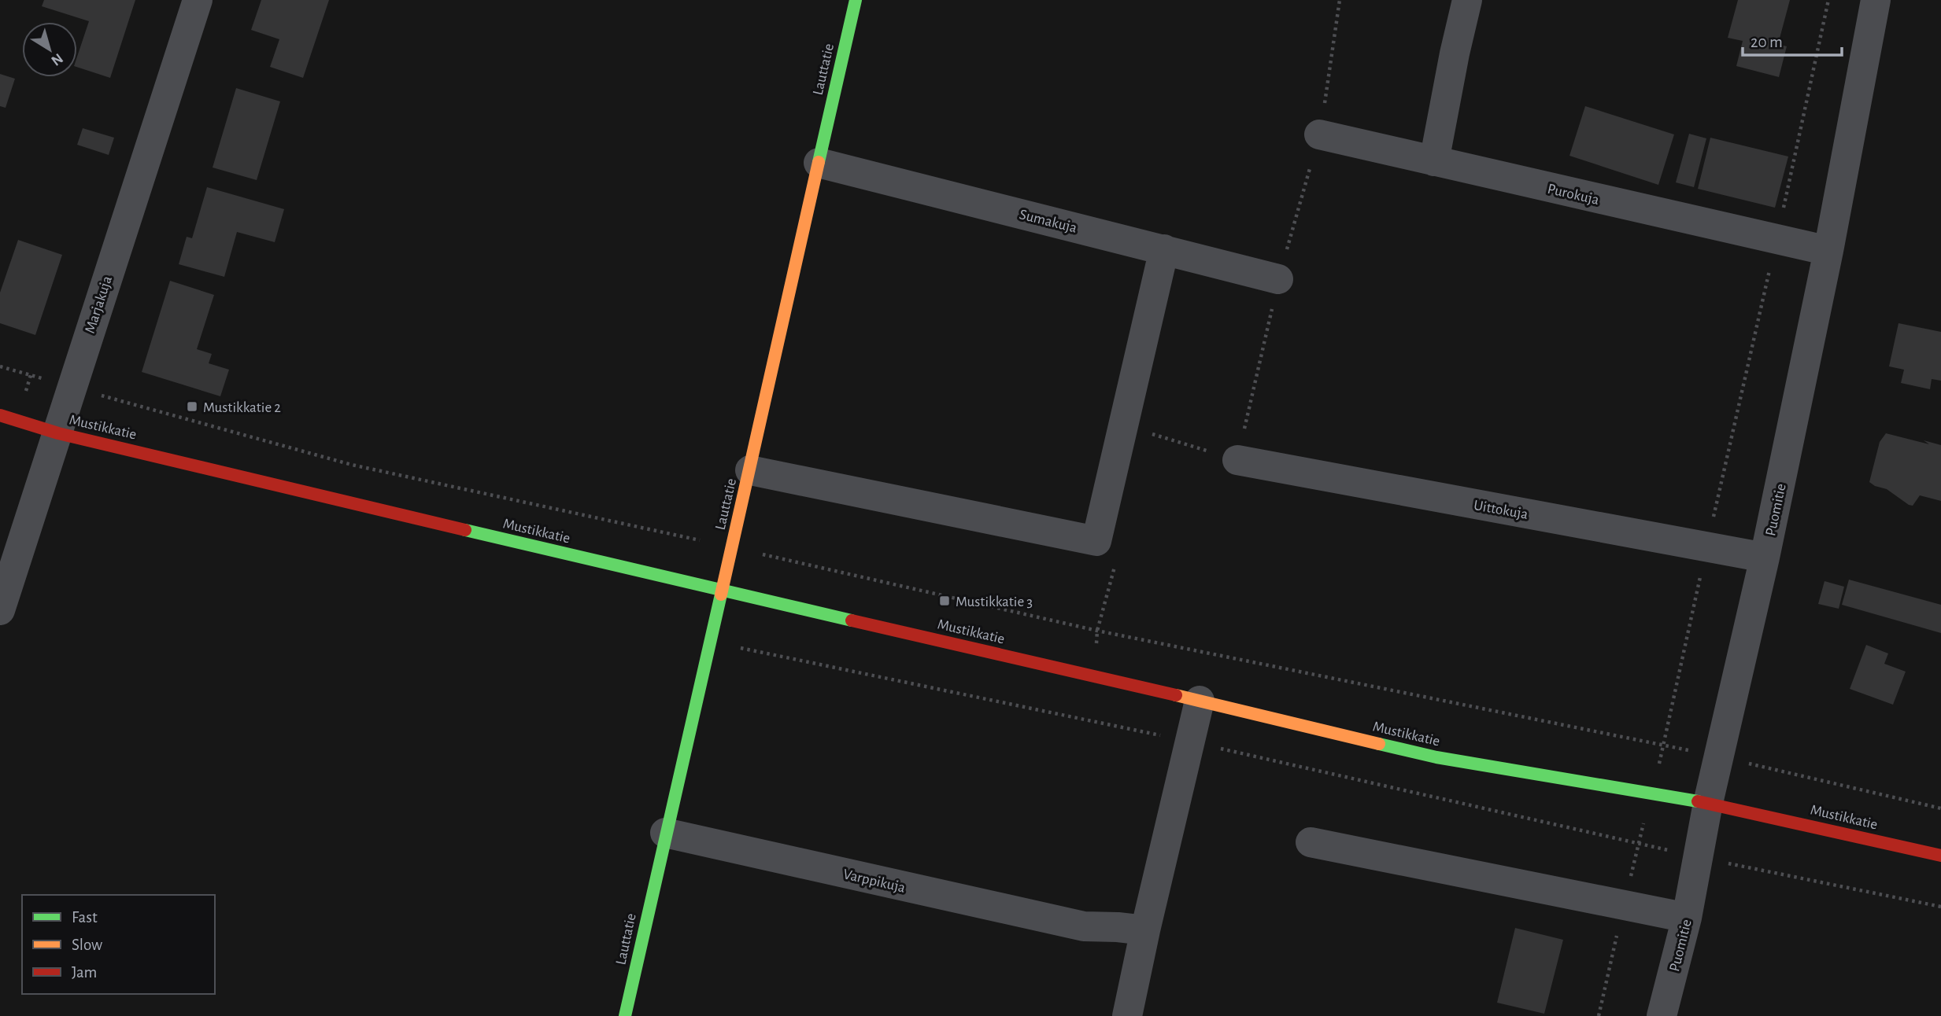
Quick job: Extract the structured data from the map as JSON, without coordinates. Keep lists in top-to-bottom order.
{
  "streets": {
    "street": [
      "Lauttatie",
      "Purokuja",
      "Sumakuja",
      "Marjakuja",
      "Mustikkatie",
      "Uittokuja",
      "Puomitie",
      "Varppikuja"
    ]
  },
  "crossings": [
    ["Lauttatie", "Sumakuja"],
    ["Lauttatie", "Mustikkatie"],
    ["Lauttatie", "Varppikuja"],
    ["Purokuja", "Puomitie"],
    ["Marjakuja", "Mustikkatie"],
    ["Mustikkatie", "Puomitie"],
    ["Uittokuja", "Puomitie"]
  ],
  "places": {
    "transit": ["Mustikkatie 2", "Mustikkatie 3"]
  },
  "legend": ["Fast", "Slow", "Jam"],
  "scale_bar": "20 m",
  "north": "bottom right"
}
